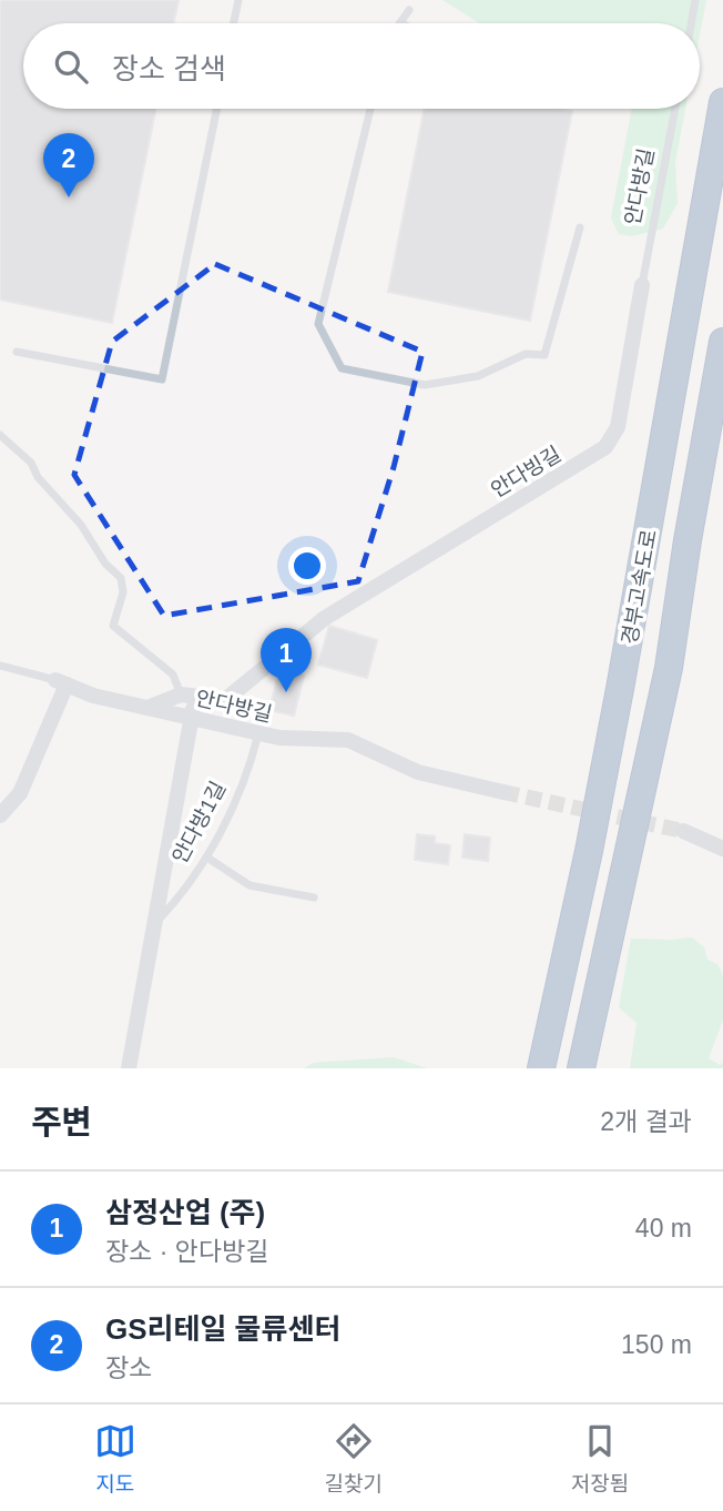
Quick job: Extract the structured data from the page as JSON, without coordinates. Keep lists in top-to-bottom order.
{
  "streets": {
    "highway": ["경부고속도로"],
    "street": ["안다방길", "안다빙길"],
    "lane": ["안다방1길"]
  },
  "crossings": [
    ["안다방길", "안다빙길"],
    ["안다방길", "안다방1길"]
  ],
  "page": {
    "search": "장소 검색",
    "pins": ["2", "1"],
    "heading": ["주변", "2개 결과"],
    "list": [
      {
        "mark": "1",
        "name": "삼정산업 (주)",
        "note": "장소 · 안다방길",
        "value": "40 m"
      },
      {
        "mark": "2",
        "name": "GS리테일 물류센터",
        "note": "장소",
        "value": "150 m"
      }
    ],
    "nav": ["지도", "길찾기", "저장됨"]
  }
}
